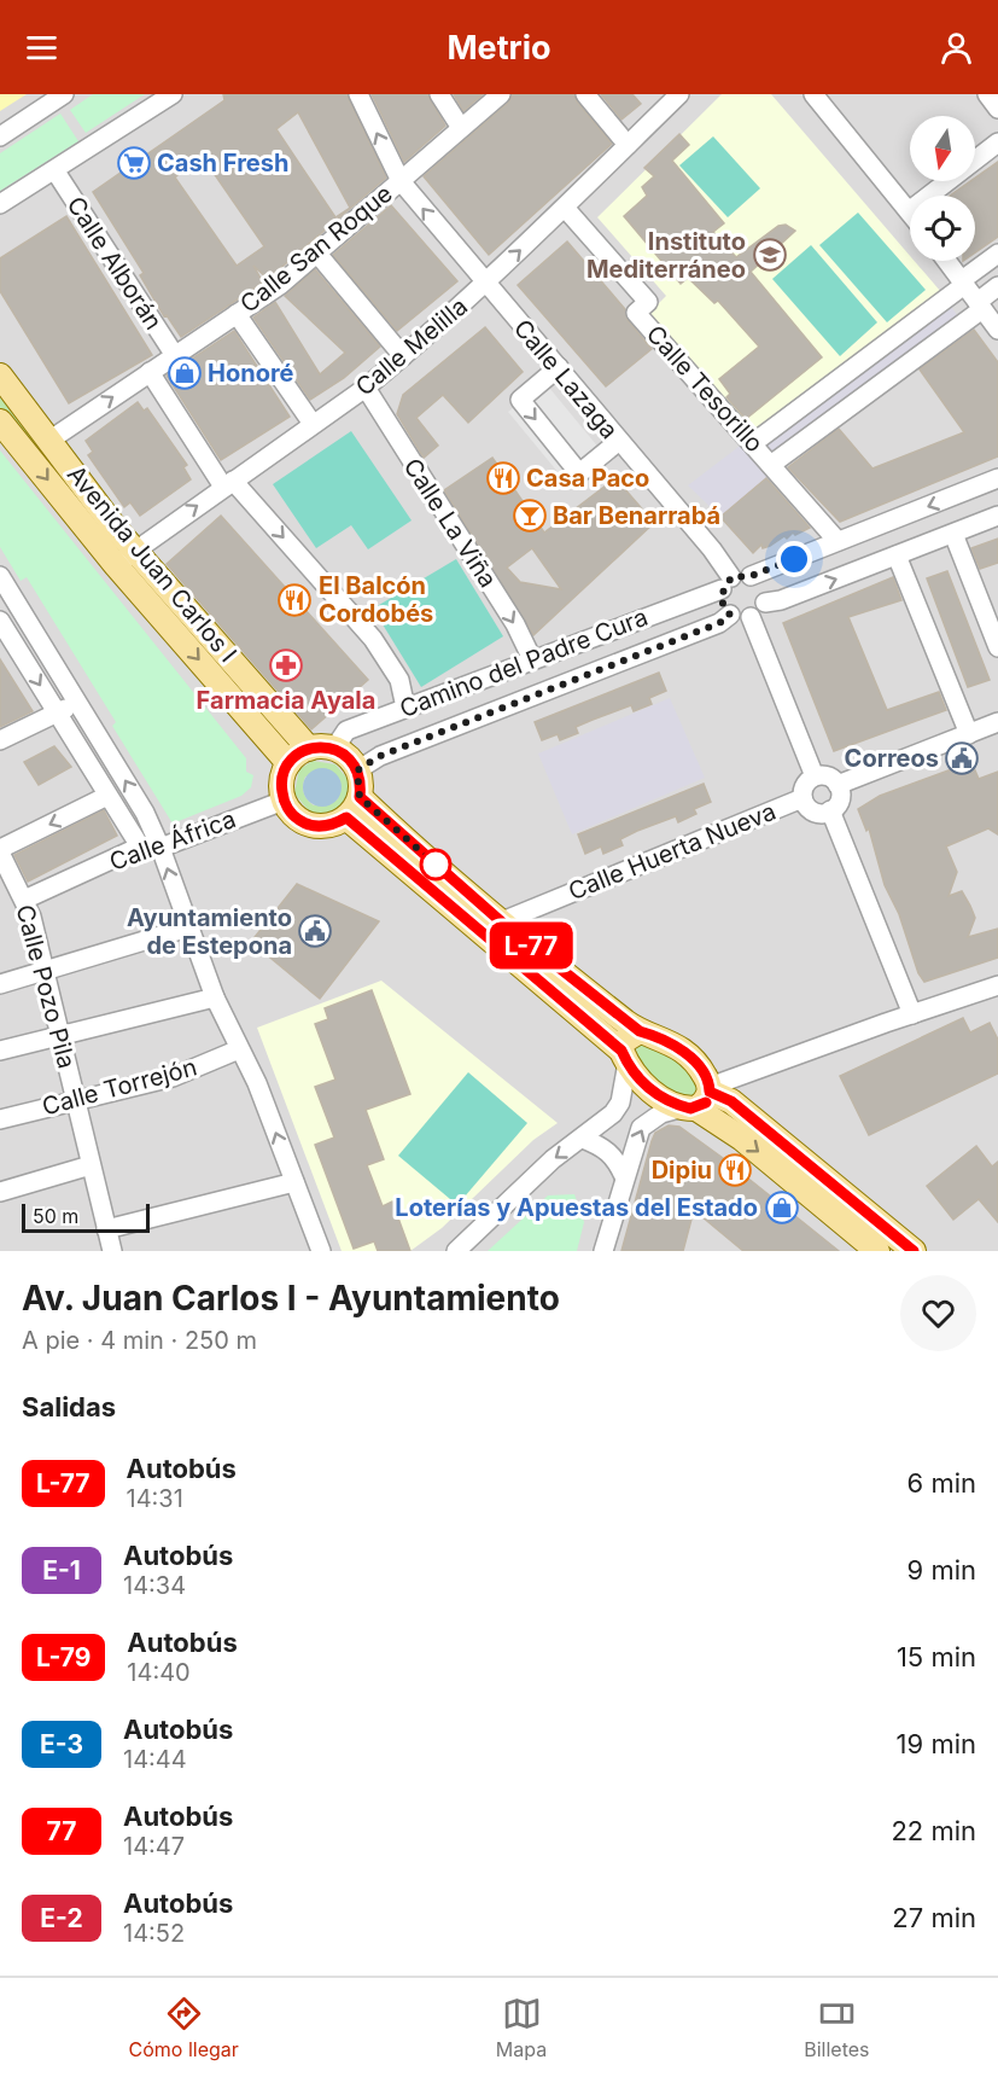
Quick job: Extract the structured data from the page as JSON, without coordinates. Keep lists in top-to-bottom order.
{
  "streets": {
    "main road": ["Avenida Juan Carlos I"],
    "street": [
      "Calle San Roque",
      "Calle Alborán",
      "Calle Melilla",
      "Calle Lazaga",
      "Calle Tesorillo",
      "Calle La Viña",
      "Camino del Padre Cura",
      "Calle África",
      "Calle Huerta Nueva",
      "Calle Pozo Pila",
      "Calle Torrejón"
    ]
  },
  "crossings": [
    ["Calle San Roque", "Calle Alborán"],
    ["Calle San Roque", "Calle Lazaga"],
    ["Calle San Roque", "Avenida Juan Carlos I"],
    ["Calle Melilla", "Calle Lazaga"],
    ["Calle Melilla", "Calle Tesorillo"],
    ["Calle Melilla", "Calle La Viña"],
    ["Calle Melilla", "Avenida Juan Carlos I"],
    ["Calle Lazaga", "Camino del Padre Cura"],
    ["Calle La Viña", "Camino del Padre Cura"],
    ["Avenida Juan Carlos I", "Camino del Padre Cura"],
    ["Avenida Juan Carlos I", "Calle África"],
    ["Camino del Padre Cura", "Calle África"],
    ["Calle África", "Calle Pozo Pila"],
    ["Calle Pozo Pila", "Calle Torrejón"]
  ],
  "places": {
    "supermarket": ["Cash Fresh"],
    "school or university": ["Instituto Mediterráneo"],
    "shop": ["Honoré", "Loterías y Apuestas del Estado"],
    "restaurant": ["Casa Paco", "El Balcón Cordobés", "Dipiu"],
    "bar": ["Bar Benarrabá"],
    "pharmacy": ["Farmacia Ayala"],
    "public building": ["Correos", "Ayuntamiento de Estepona"]
  },
  "lines": ["bus line L-77"],
  "scale_bar": "50 m",
  "north": "bottom",
  "page": {
    "header": "Metrio",
    "on_map": "L-77",
    "scale": "50 m",
    "heading": [
      ["Av. Juan Carlos I - Ayuntamiento", "A pie · 4 min · 250 m"],
      "Salidas"
    ],
    "list": [
      {
        "mark": "L-77",
        "name": "Autobús",
        "note": "14:31",
        "value": "6 min"
      },
      {
        "mark": "E-1",
        "name": "Autobús",
        "note": "14:34",
        "value": "9 min"
      },
      {
        "mark": "L-79",
        "name": "Autobús",
        "note": "14:40",
        "value": "15 min"
      },
      {
        "mark": "E-3",
        "name": "Autobús",
        "note": "14:44",
        "value": "19 min"
      },
      {
        "mark": "77",
        "name": "Autobús",
        "note": "14:47",
        "value": "22 min"
      },
      {
        "mark": "E-2",
        "name": "Autobús",
        "note": "14:52",
        "value": "27 min"
      }
    ],
    "tabs": ["Cómo llegar", "Mapa", "Billetes"]
  }
}
